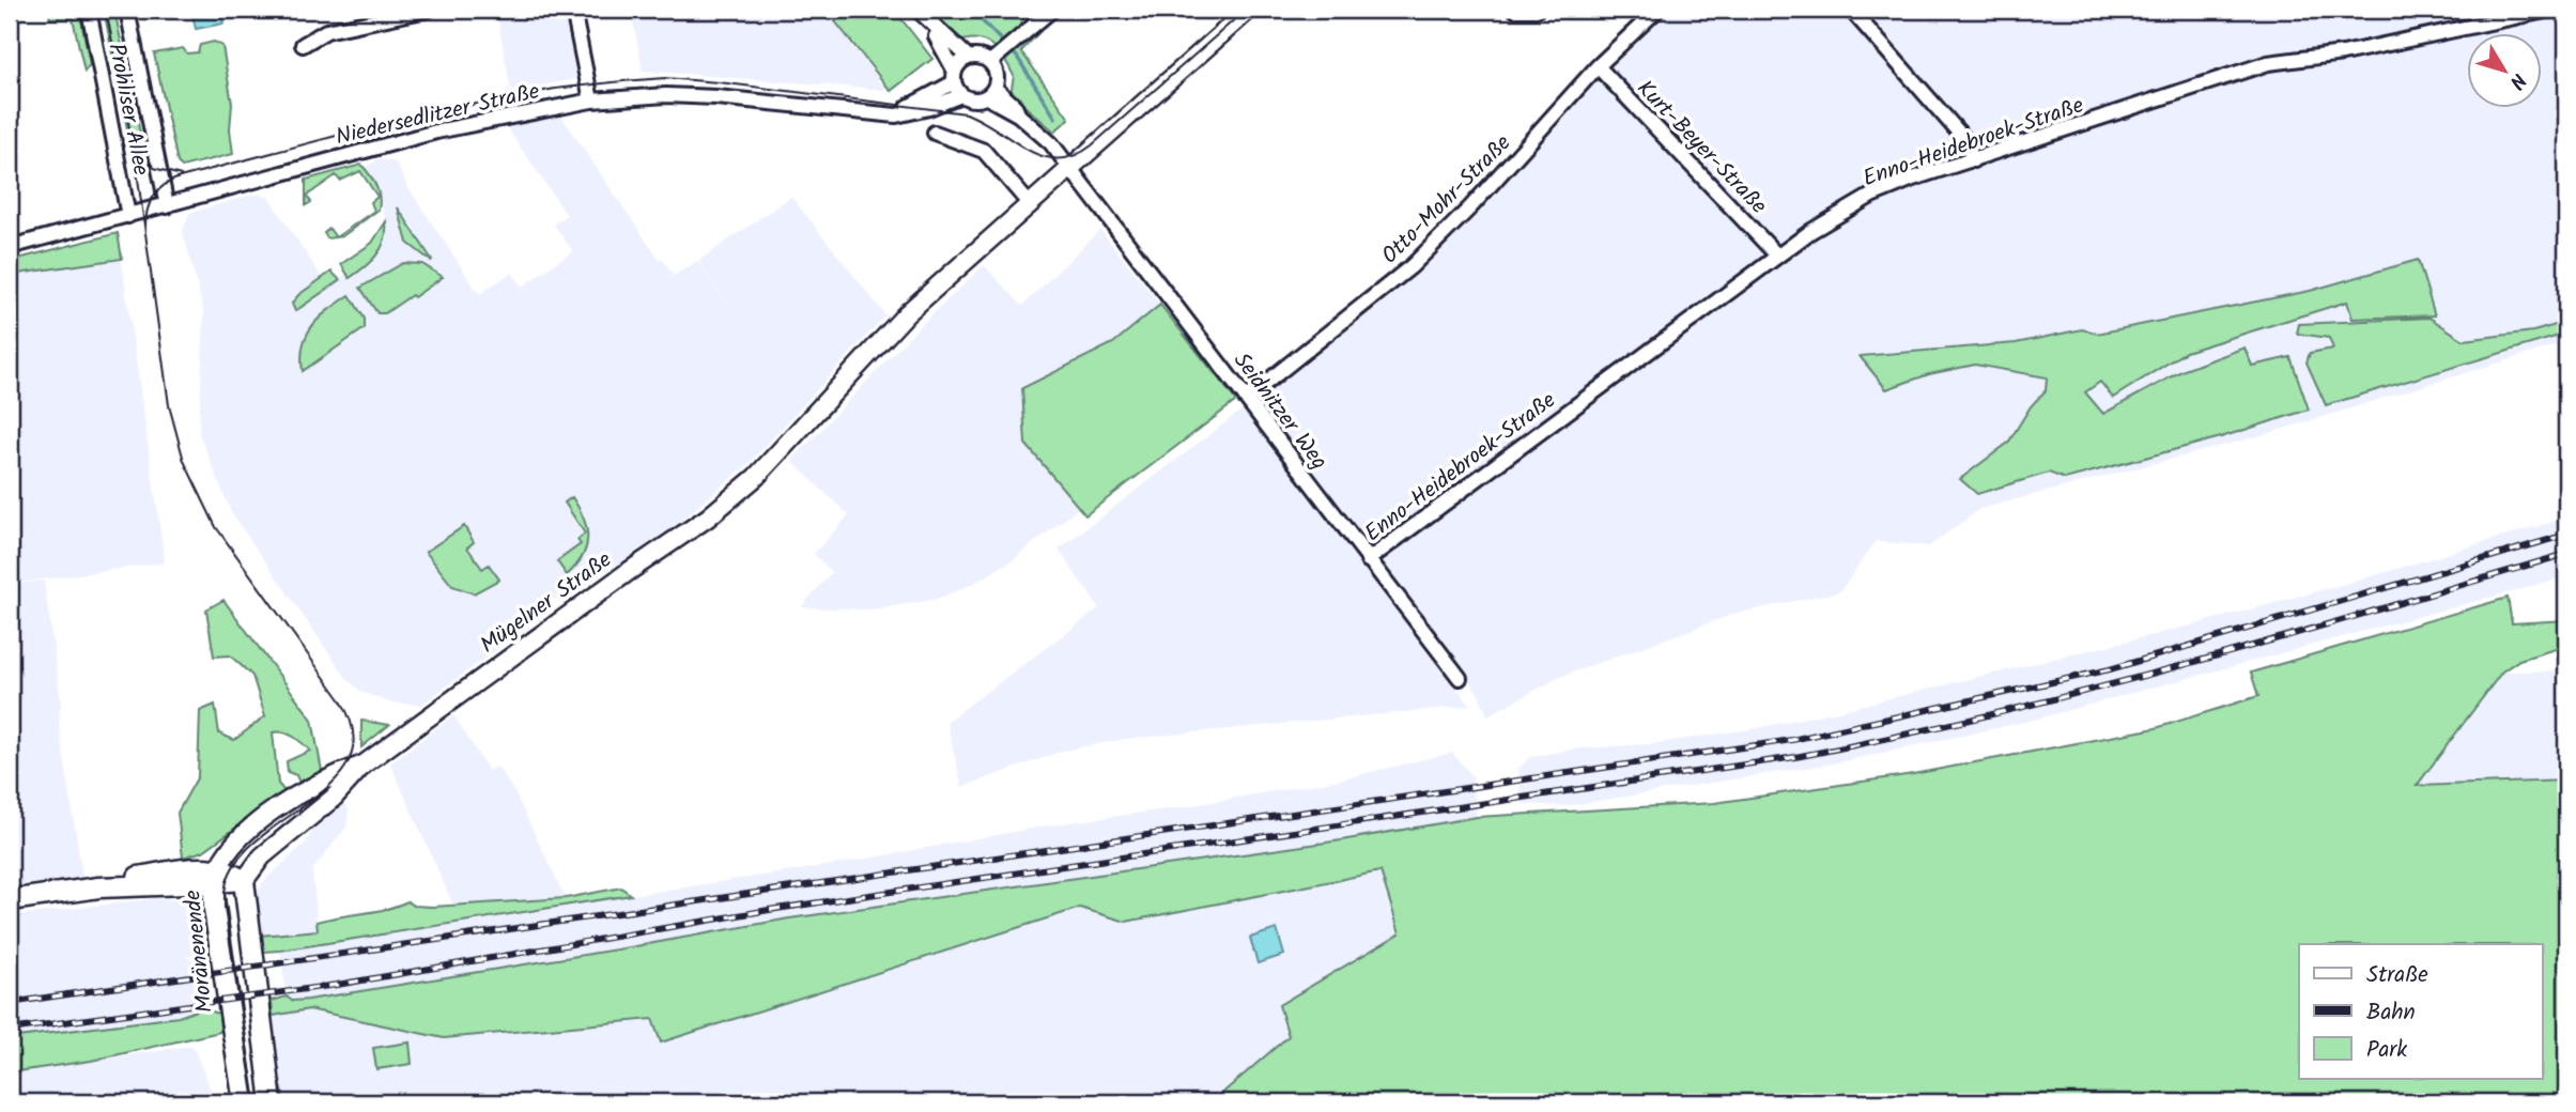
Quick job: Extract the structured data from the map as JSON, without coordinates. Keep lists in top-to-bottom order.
{
  "streets": {
    "main road": ["Moränenende"],
    "street": [
      "Prohliser Allee",
      "Niedersedlitzer Straße",
      "Enno-Heidebroek-Straße",
      "Kurt-Beyer-Straße",
      "Otto-Mohr-Straße",
      "Seidnitzer Weg",
      "Mügelner Straße"
    ]
  },
  "crossings": [
    ["Prohliser Allee", "Niedersedlitzer Straße"],
    ["Niedersedlitzer Straße", "Seidnitzer Weg"],
    ["Enno-Heidebroek-Straße", "Kurt-Beyer-Straße"],
    ["Enno-Heidebroek-Straße", "Seidnitzer Weg"],
    ["Kurt-Beyer-Straße", "Otto-Mohr-Straße"],
    ["Otto-Mohr-Straße", "Seidnitzer Weg"],
    ["Seidnitzer Weg", "Mügelner Straße"],
    ["Mügelner Straße", "Moränenende"]
  ],
  "legend": ["Straße", "Bahn", "Park"],
  "north": "bottom right"
}
